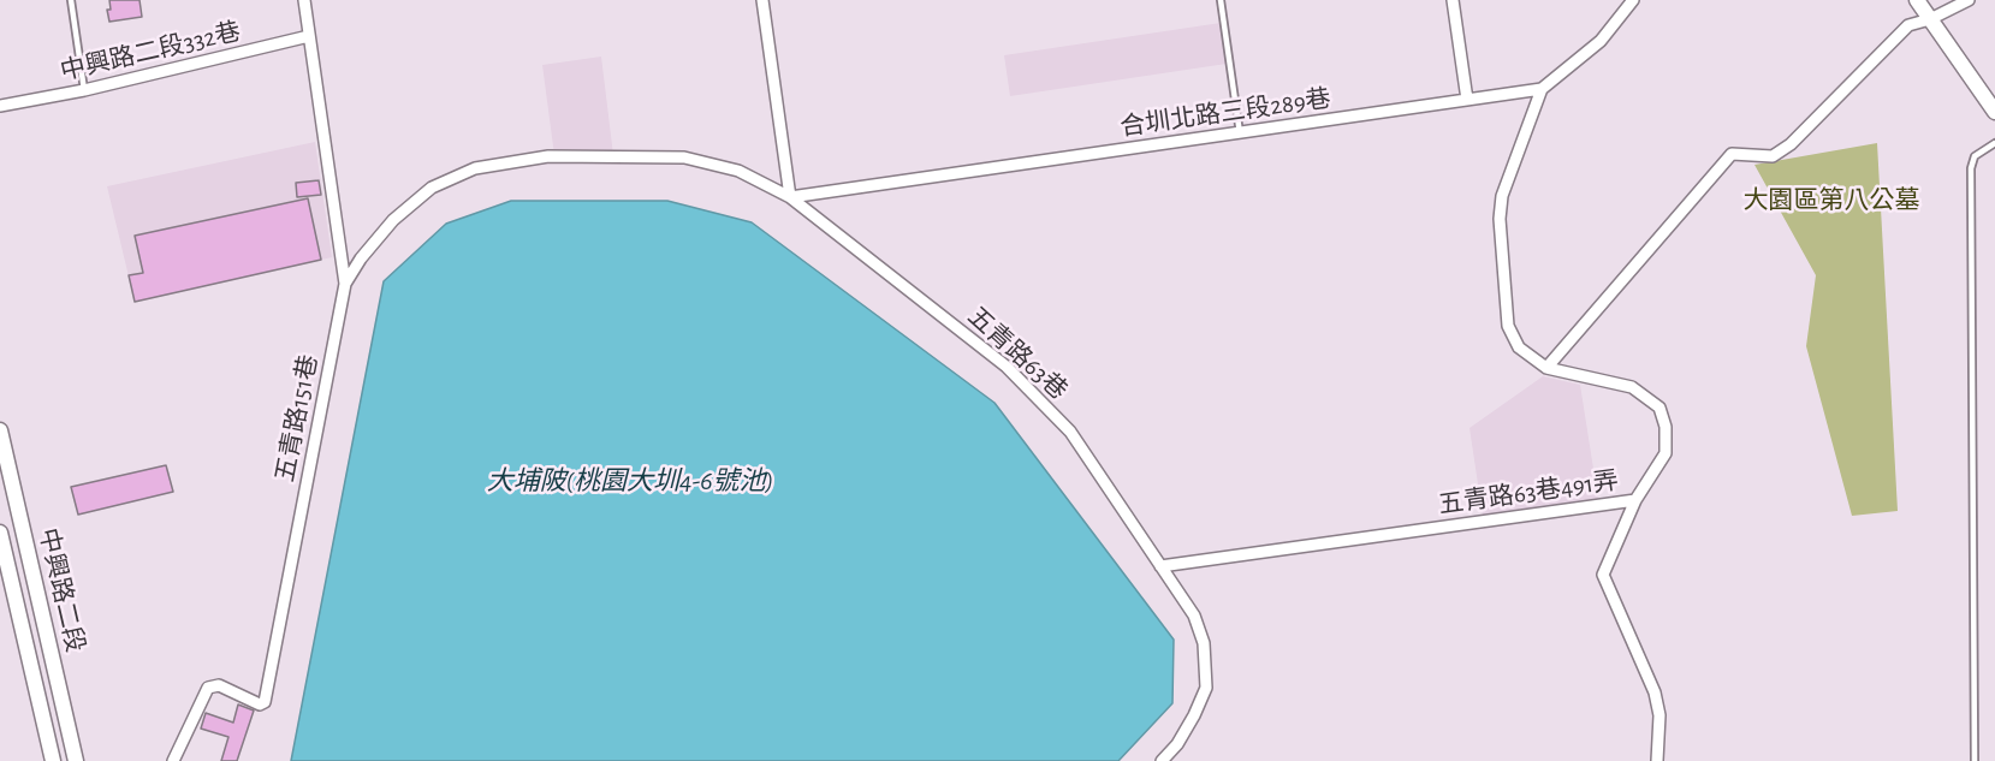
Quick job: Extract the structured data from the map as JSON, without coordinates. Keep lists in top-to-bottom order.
{
  "streets": {
    "street": [
      "中興路二段332巷",
      "合圳北路三段289巷",
      "五青路63巷",
      "五青路151巷",
      "五青路63巷491弄",
      "中興路二段"
    ]
  },
  "crossings": [
    ["中興路二段332巷", "五青路151巷"],
    ["合圳北路三段289巷", "五青路63巷"],
    ["合圳北路三段289巷", "五青路63巷491弄"],
    ["五青路63巷", "五青路151巷"],
    ["五青路63巷", "五青路63巷491弄"]
  ],
  "water": ["大埔陂(桃園大圳4-6號池)"],
  "parks": ["大園區第八公墓"]
}
